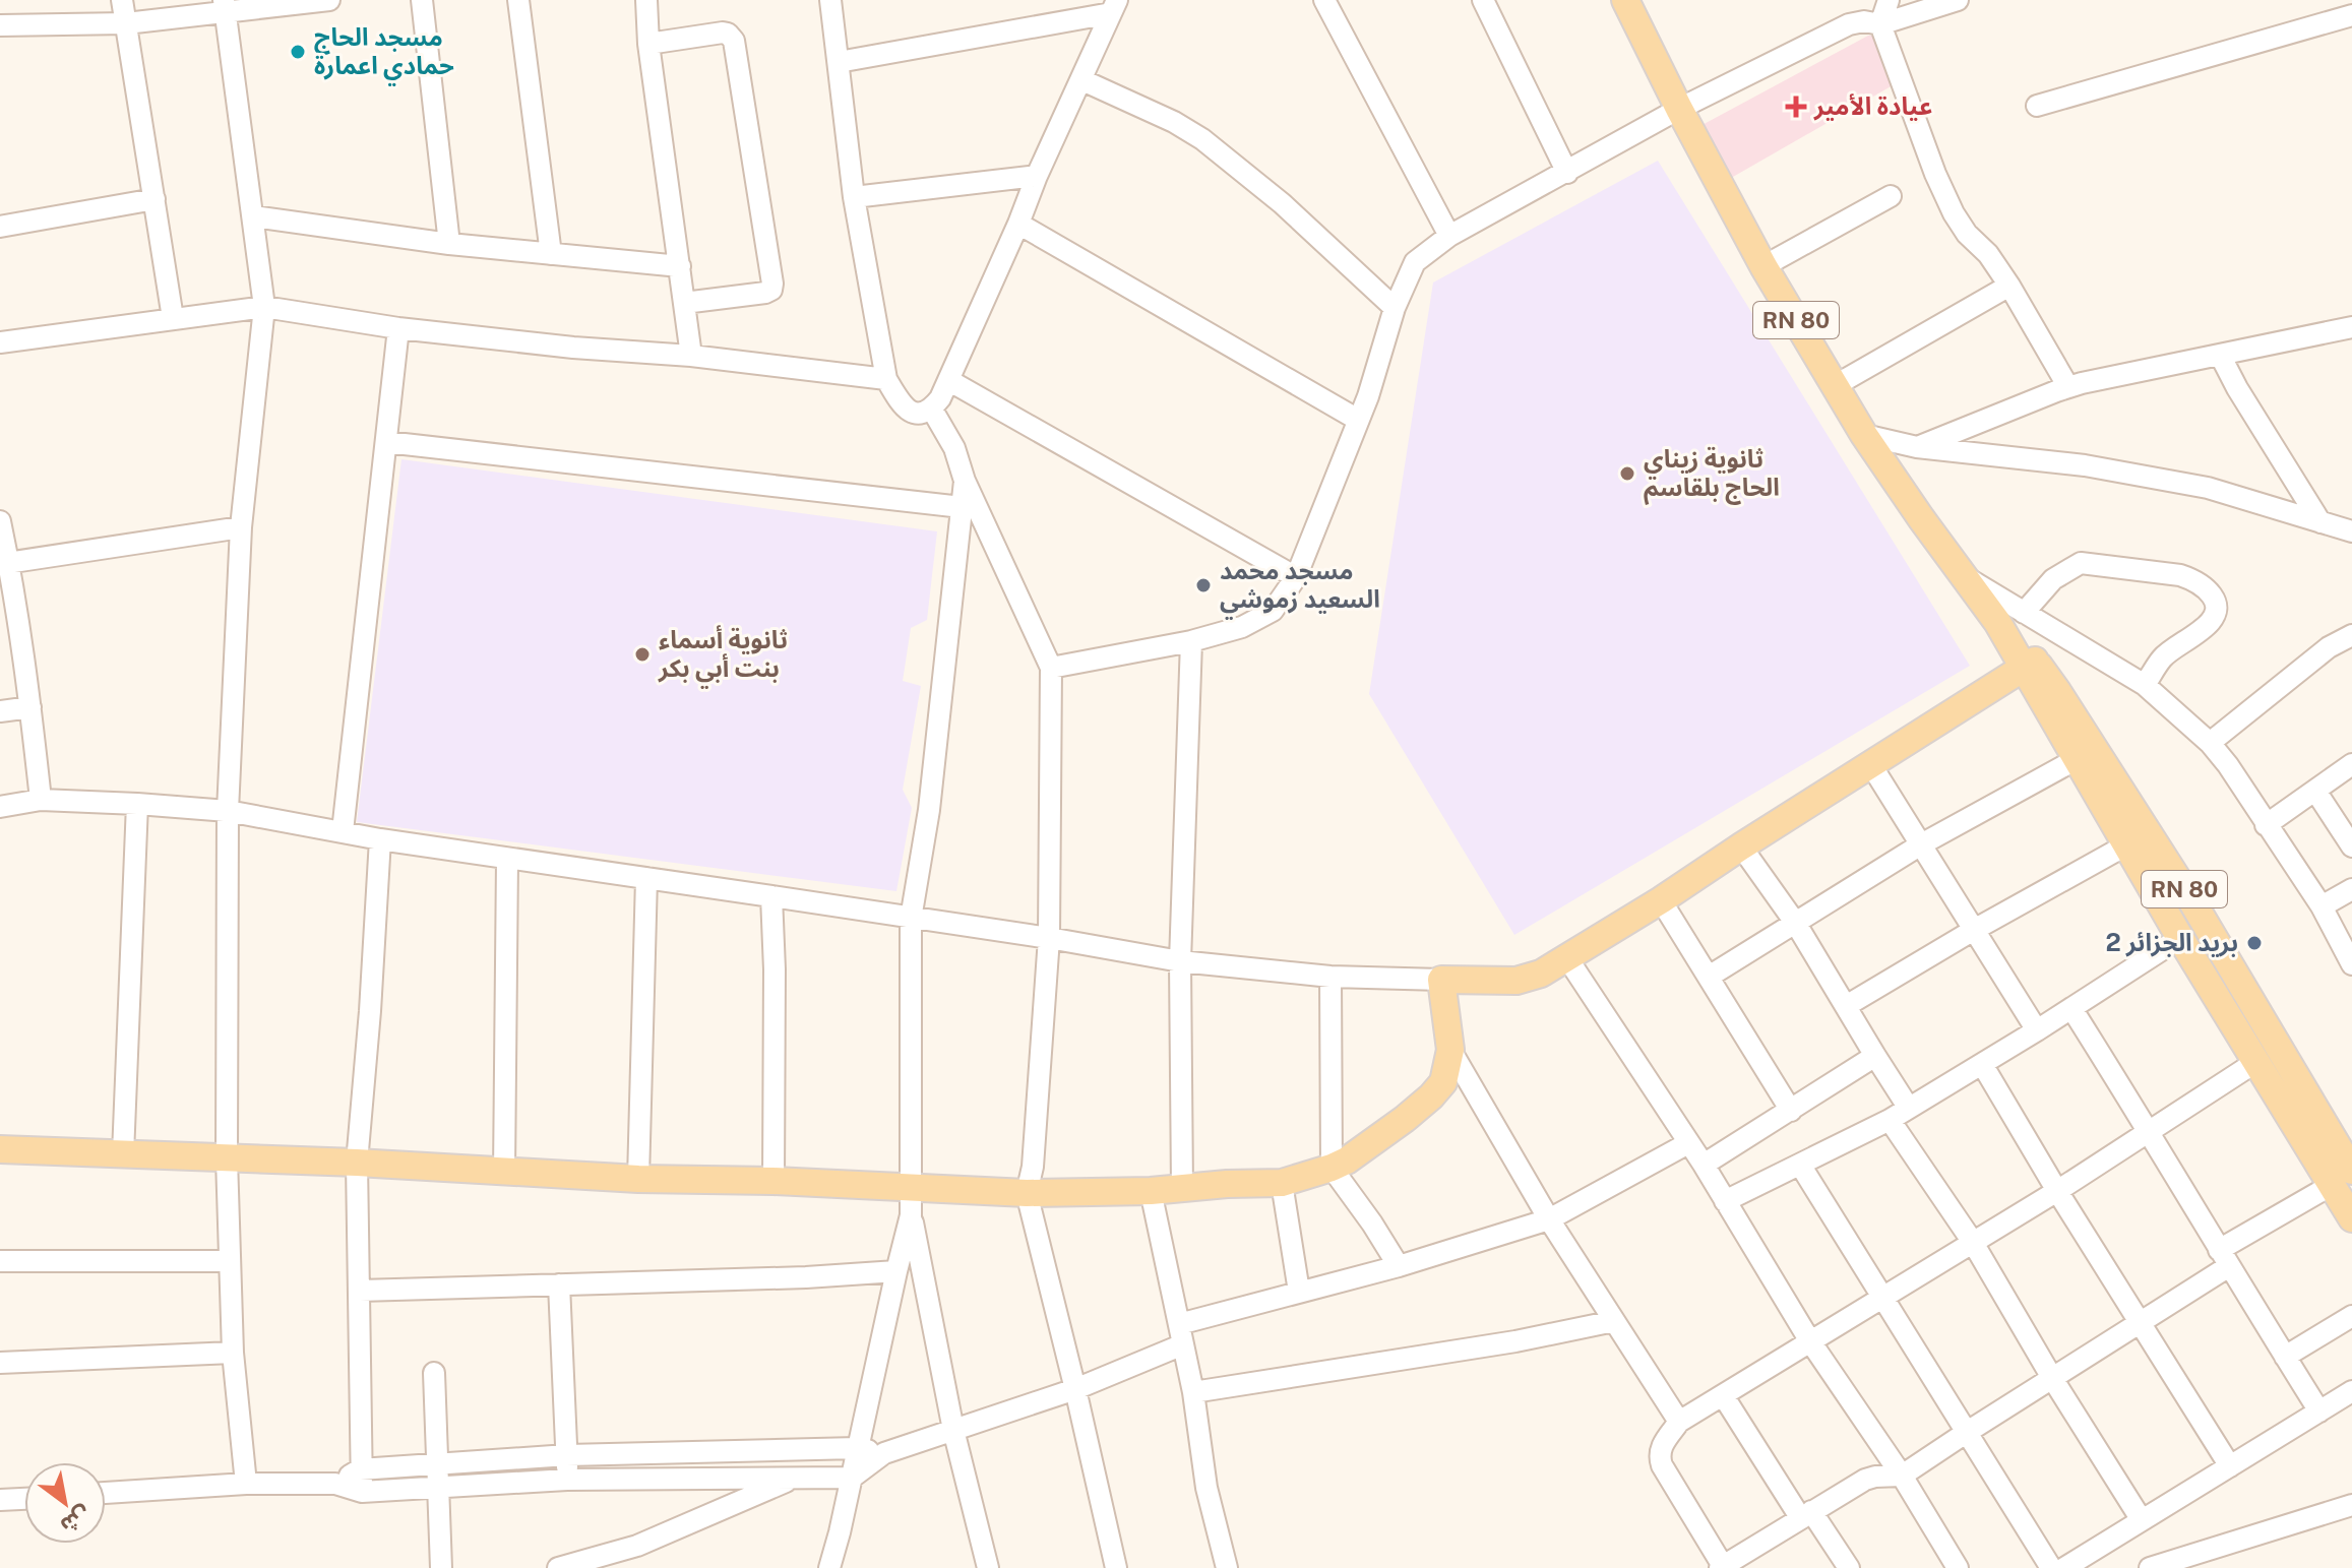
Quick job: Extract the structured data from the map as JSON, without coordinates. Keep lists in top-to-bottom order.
{
  "streets": {
    "main road": ["RN 80"]
  },
  "places": {
    "other": [
      "مسجد الحاج حمادي اعمارة",
      "ثانوية زيناي الحاج بلقاسم",
      "مسجد محمد السعيد زموشي",
      "ثانوية أسماء بنت أبي بكر",
      "بريد الجزائر 2"
    ],
    "health": ["عيادة الأمير"]
  },
  "north": "bottom right"
}
